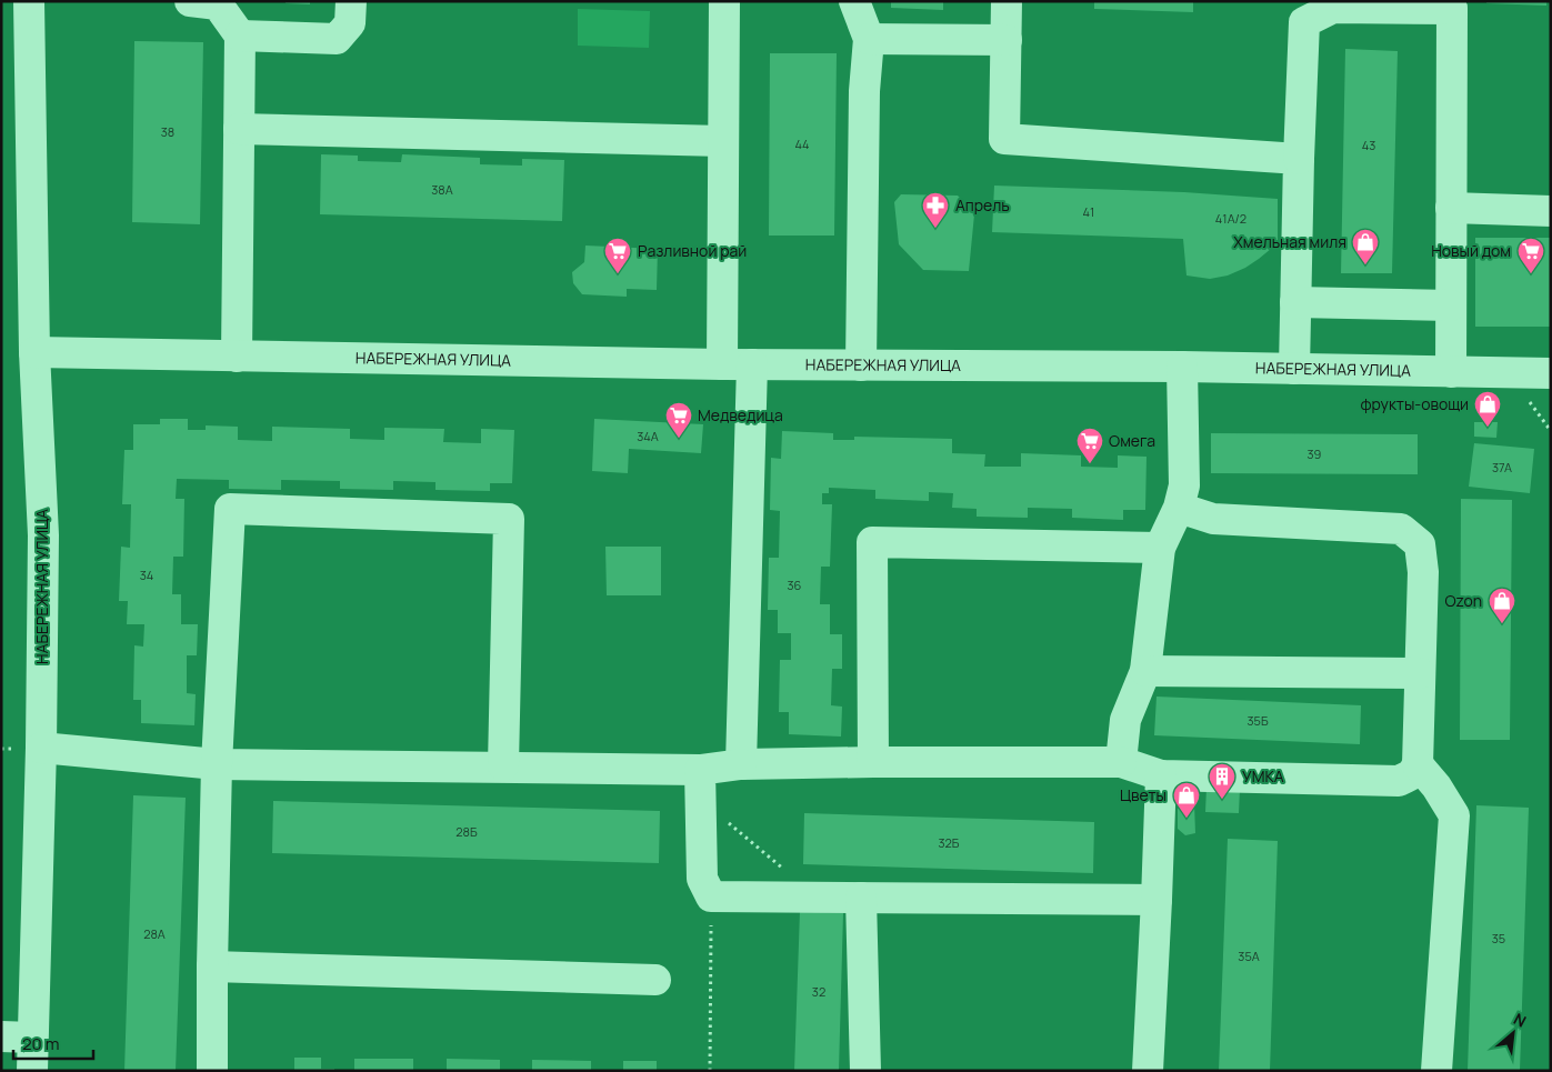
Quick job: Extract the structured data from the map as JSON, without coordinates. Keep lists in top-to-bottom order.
{
  "streets": {
    "street": ["НАБЕРЕЖНАЯ УЛИЦА"]
  },
  "places": {
    "pharmacy": ["Апрель"],
    "shop": [
      "Хмельная миля",
      "фрукты-овощи",
      "Ozon",
      "Цветы"
    ],
    "supermarket": [
      "Разливной рай",
      "Новый дом",
      "Медведица",
      "Омега"
    ],
    "building": ["УМКА"]
  },
  "house_numbers": [
    "38",
    "44",
    "43",
    "38А",
    "41",
    "41А/2",
    "34А",
    "39",
    "37А",
    "34",
    "36",
    "35Б",
    "28Б",
    "32Б",
    "28А",
    "35",
    "35А",
    "32"
  ],
  "scale_bar": "20 m",
  "north": "top right"
}
